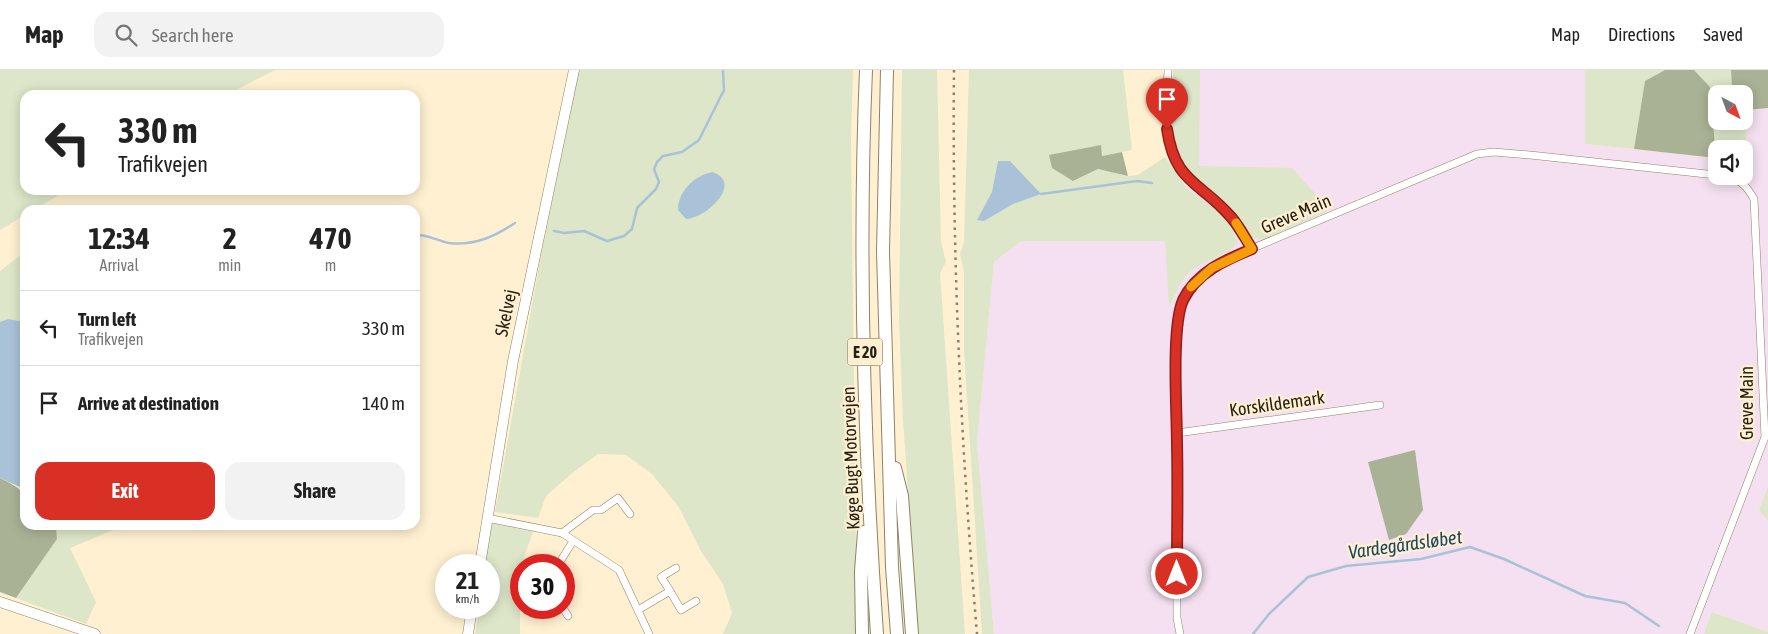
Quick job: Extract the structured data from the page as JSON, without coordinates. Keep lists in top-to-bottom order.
{
  "streets": {
    "highway": ["E 20", "Køge Bugt Motorvejen"],
    "street": ["Greve Main", "Skelvej", "Korskildemark"]
  },
  "crossings": [
    ["Greve Main", "Korskildemark"]
  ],
  "water": ["Vardegårdsløbet"],
  "north": "bottom right",
  "page": {
    "header": "Map",
    "search": "Search here",
    "nav": ["Map", "Directions", "Saved"],
    "turn": ["330 m", "Trafikvejen"],
    "eta": [
      "12:34",
      "Arrival",
      "2",
      "min",
      "470",
      "m"
    ],
    "list": [
      {
        "name": "Turn left",
        "note": "Trafikvejen",
        "value": "330 m"
      },
      {
        "name": "Arrive at destination",
        "value": "140 m"
      }
    ],
    "buttons": ["Exit", "Share"],
    "speed": "21 km/h",
    "limit": "30"
  }
}
